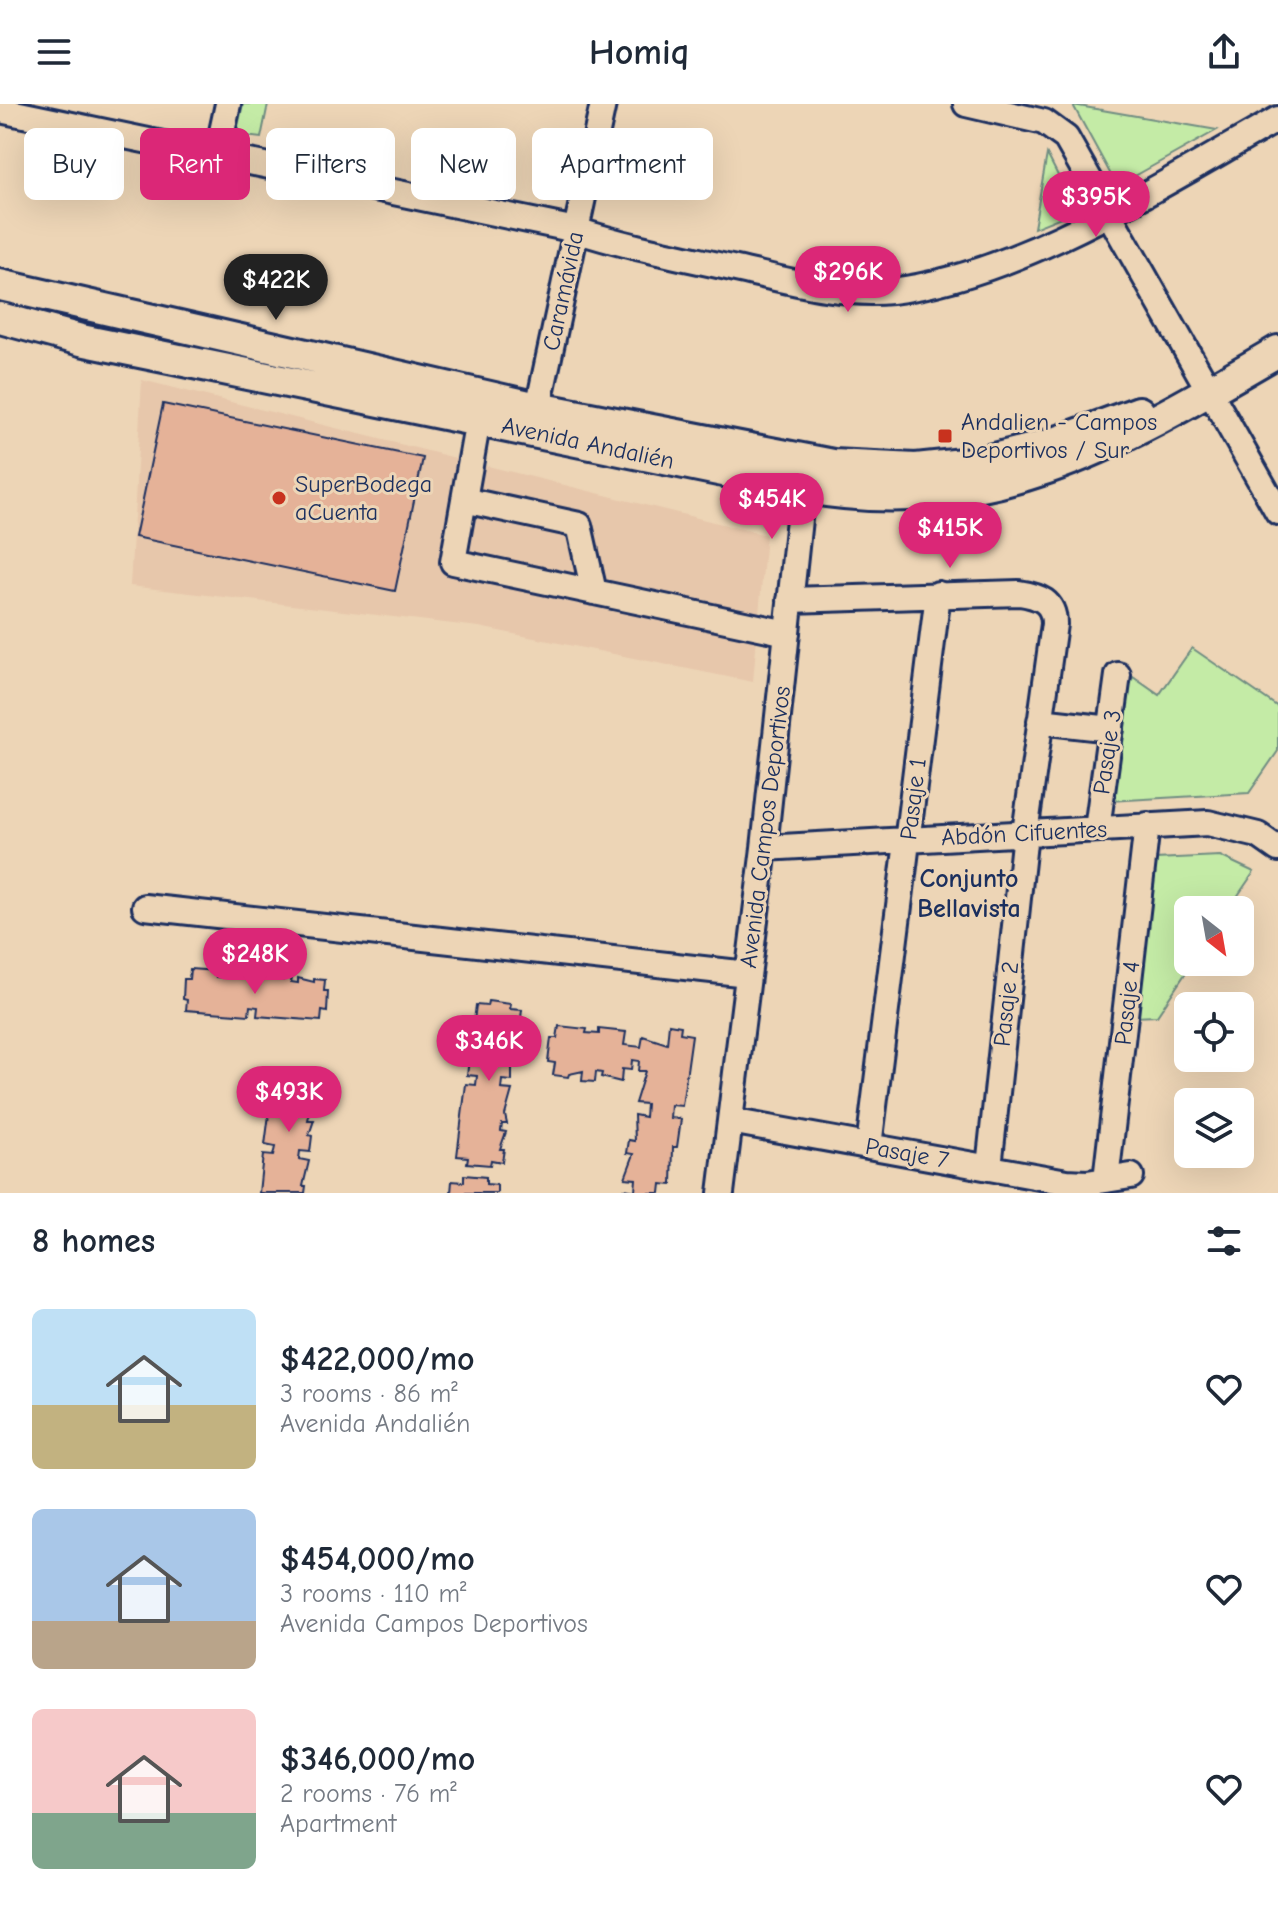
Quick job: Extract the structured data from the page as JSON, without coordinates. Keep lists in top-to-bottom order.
{
  "streets": {
    "main road": ["Avenida Andalién"],
    "street": [
      "Caramávida",
      "Pasaje 3",
      "Pasaje 1",
      "Avenida Campos Deportivos",
      "Abdón Cifuentes",
      "Pasaje 4",
      "Pasaje 2",
      "Pasaje 7"
    ]
  },
  "crossings": [
    ["Caramávida", "Avenida Andalién"],
    ["Avenida Andalién", "Avenida Campos Deportivos"],
    ["Pasaje 3", "Abdón Cifuentes"],
    ["Pasaje 1", "Abdón Cifuentes"],
    ["Pasaje 1", "Pasaje 2"],
    ["Pasaje 1", "Pasaje 7"],
    ["Avenida Campos Deportivos", "Abdón Cifuentes"],
    ["Avenida Campos Deportivos", "Pasaje 7"],
    ["Abdón Cifuentes", "Pasaje 4"],
    ["Abdón Cifuentes", "Pasaje 2"],
    ["Pasaje 4", "Pasaje 7"],
    ["Pasaje 2", "Pasaje 7"]
  ],
  "districts": ["Conjunto Bellavista"],
  "places": {
    "transit": ["Andalien - Campos Deportivos / Sur"],
    "other": ["SuperBodega aCuenta"]
  },
  "north": "bottom right",
  "page": {
    "header": "Homiq",
    "chip": [
      "Buy",
      "Rent",
      "Filters",
      "New",
      "Apartment"
    ],
    "price": [
      "$395K",
      "$296K",
      "$422K",
      "$454K",
      "$415K",
      "$248K",
      "$346K",
      "$493K"
    ],
    "heading": "8 homes",
    "list": [
      {
        "name": "$422,000/mo",
        "note": "3 rooms · 86 m² · Avenida Andalién"
      },
      {
        "name": "$454,000/mo",
        "note": "3 rooms · 110 m² · Avenida Campos Deportivos"
      },
      {
        "name": "$346,000/mo",
        "note": "2 rooms · 76 m² · Apartment"
      }
    ]
  }
}
